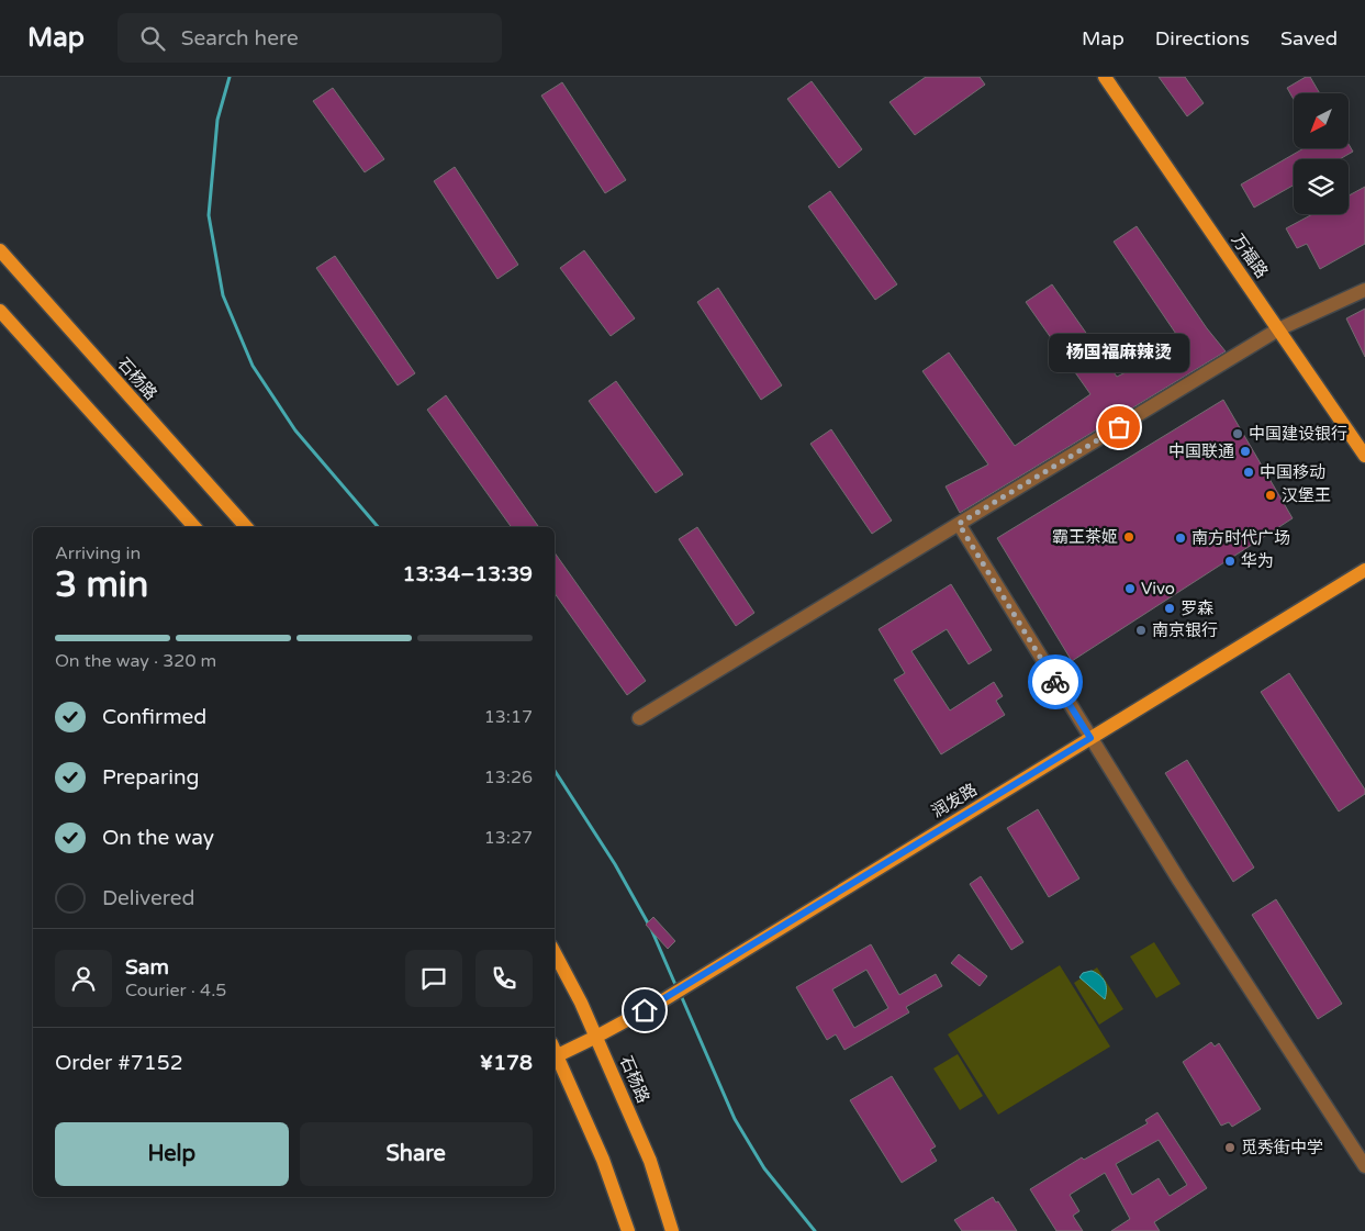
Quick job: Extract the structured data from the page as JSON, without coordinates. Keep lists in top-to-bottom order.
{
  "streets": {
    "main road": ["万福路", "石杨路", "润发路"]
  },
  "crossings": [
    ["石杨路", "润发路"]
  ],
  "places": [
    "杨国福麻辣烫",
    "中国建设银行",
    "中国联通",
    "中国移动",
    "汉堡王",
    "霸王茶姬",
    "南方时代广场",
    "华为",
    "Vivo",
    "罗森",
    "南京银行",
    "觅秀街中学"
  ],
  "north": "bottom left",
  "page": {
    "header": "Map",
    "search": "Search here",
    "nav": ["Map", "Directions", "Saved"],
    "bubble": "杨国福麻辣烫",
    "heading": ["3 min", "Arriving in", "13:34–13:39"],
    "panel": [
      "Sam",
      "Courier · 4.5",
      "Order #7152",
      "¥178"
    ],
    "bar": "On the way · 320 m",
    "list": [
      ["Confirmed", "13:17"],
      ["Preparing", "13:26"],
      ["On the way", "13:27"],
      "Delivered"
    ],
    "buttons": ["Help", "Share"]
  }
}
